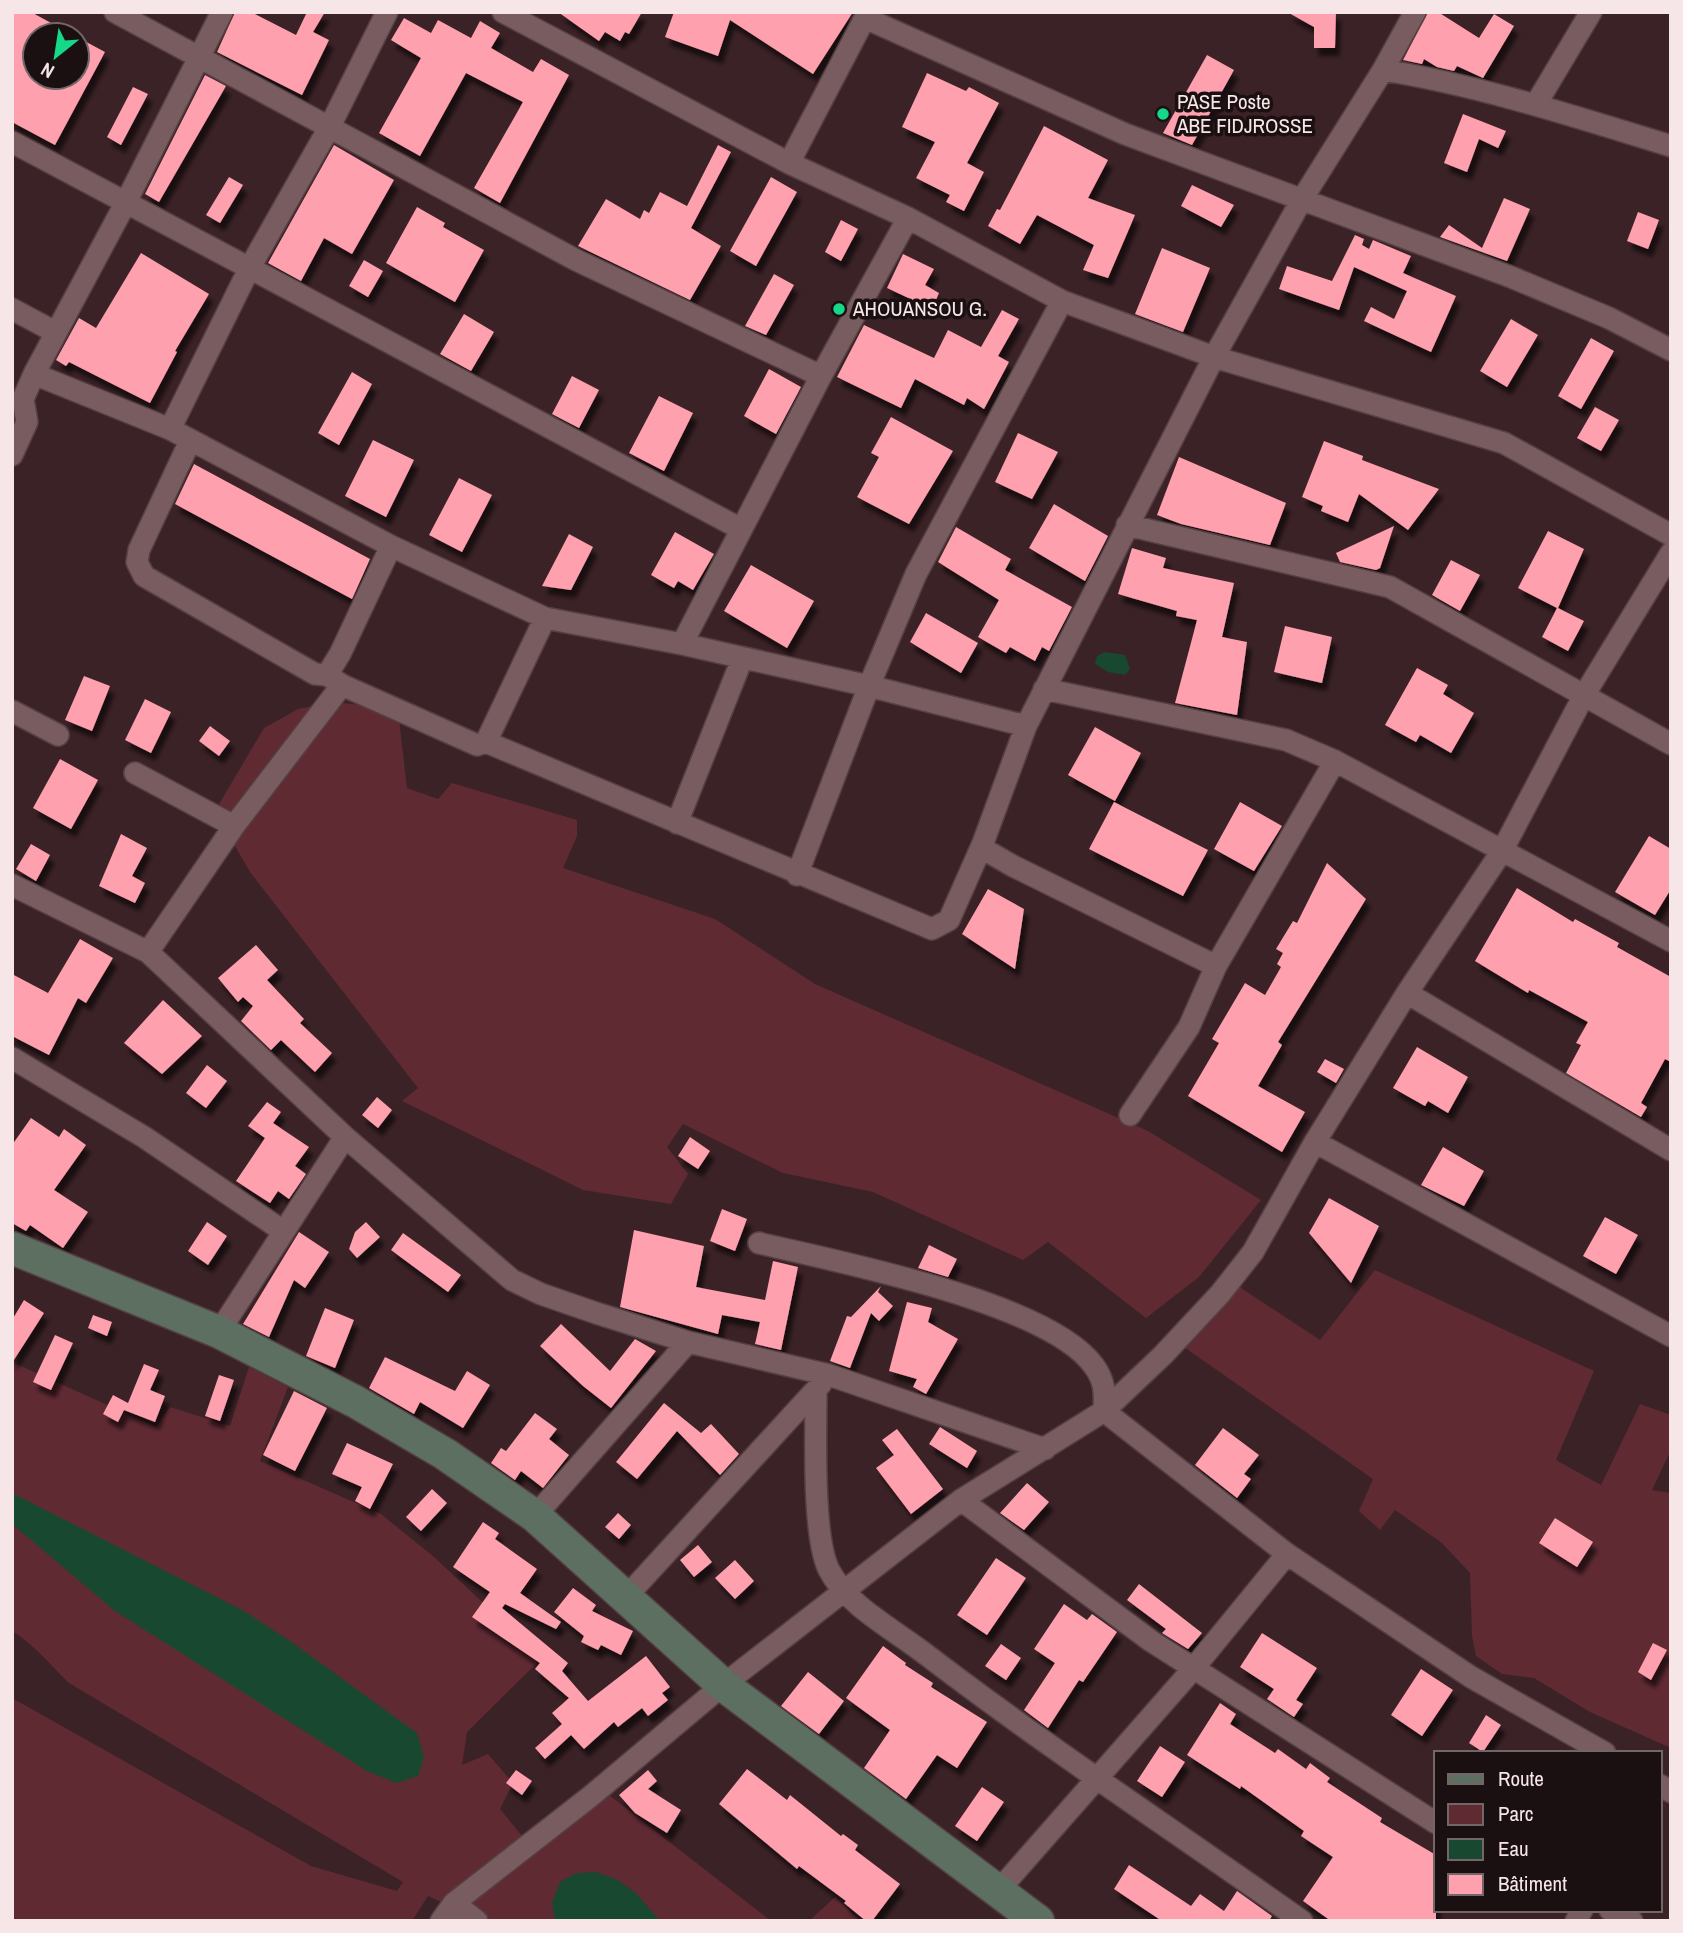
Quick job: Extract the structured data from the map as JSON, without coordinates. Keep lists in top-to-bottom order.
{
  "places": ["PASE Poste ABE FIDJROSSE", "AHOUANSOU G."],
  "legend": [
    "Route",
    "Parc",
    "Eau",
    "Bâtiment"
  ],
  "north": "bottom left"
}
